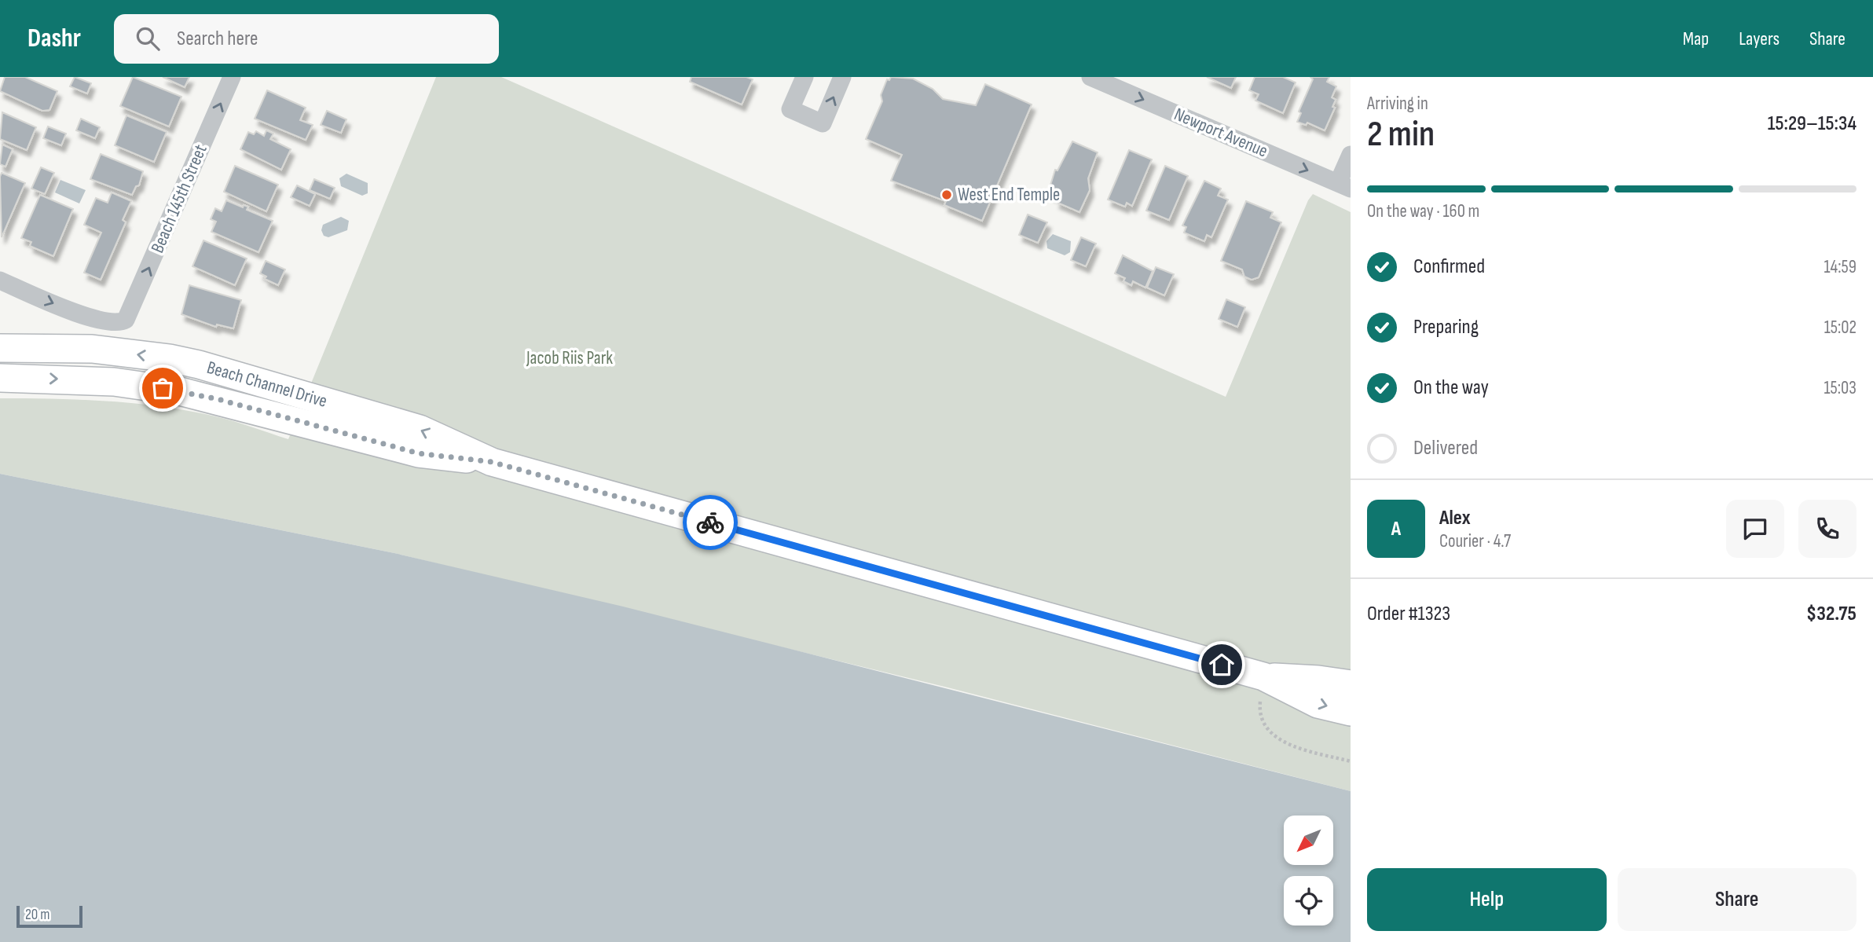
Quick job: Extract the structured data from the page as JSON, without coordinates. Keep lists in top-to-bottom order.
{
  "streets": {
    "main road": ["Beach Channel Drive"],
    "street": ["Newport Avenue", "Beach 145th Street"]
  },
  "one_way": ["Newport Avenue"],
  "parks": ["Jacob Riis Park"],
  "places": ["West End Temple"],
  "scale_bar": "20 m",
  "north": "bottom left",
  "page": {
    "header": "Dashr",
    "search": "Search here",
    "nav": ["Map", "Layers", "Share"],
    "heading": ["2 min", "Arriving in", "15:29–15:34"],
    "panel": [
      "Alex",
      "Courier · 4.7",
      "Order #1323",
      "$32.75"
    ],
    "bar": "On the way · 160 m",
    "list": [
      ["Confirmed", "14:59"],
      ["Preparing", "15:02"],
      ["On the way", "15:03"],
      "Delivered"
    ],
    "round": "A",
    "buttons": ["Help", "Share"],
    "scale": "20 m"
  }
}
